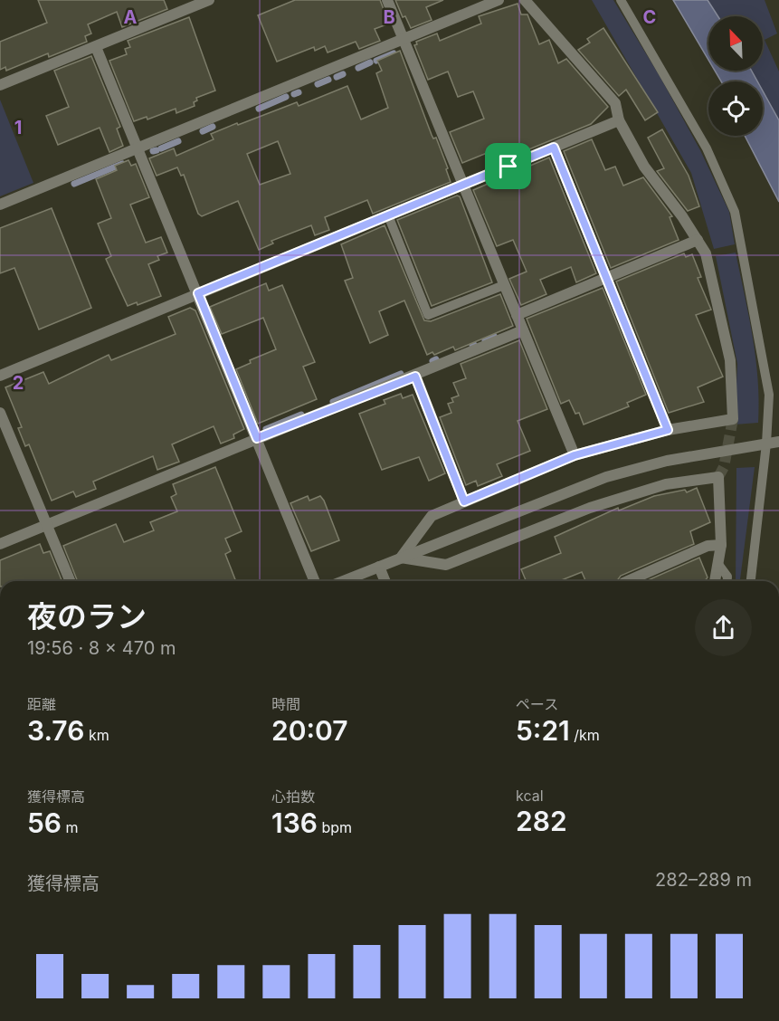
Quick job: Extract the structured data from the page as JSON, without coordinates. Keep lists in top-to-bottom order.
{
  "north": "top left",
  "page": {
    "heading": ["夜のラン", "19:56 · 8 × 470 m"],
    "stats": [
      ["距離", "3.76 km"],
      ["時間", "20:07"],
      ["ペース", "5:21 /km"],
      ["獲得標高", "56 m"],
      ["心拍数", "136 bpm"],
      ["kcal", "282"]
    ],
    "chart": ["獲得標高", "282–289 m"]
  },
  "grid": {
    "columns": ["A", "B", "C"],
    "rows": ["1", "2"]
  }
}
